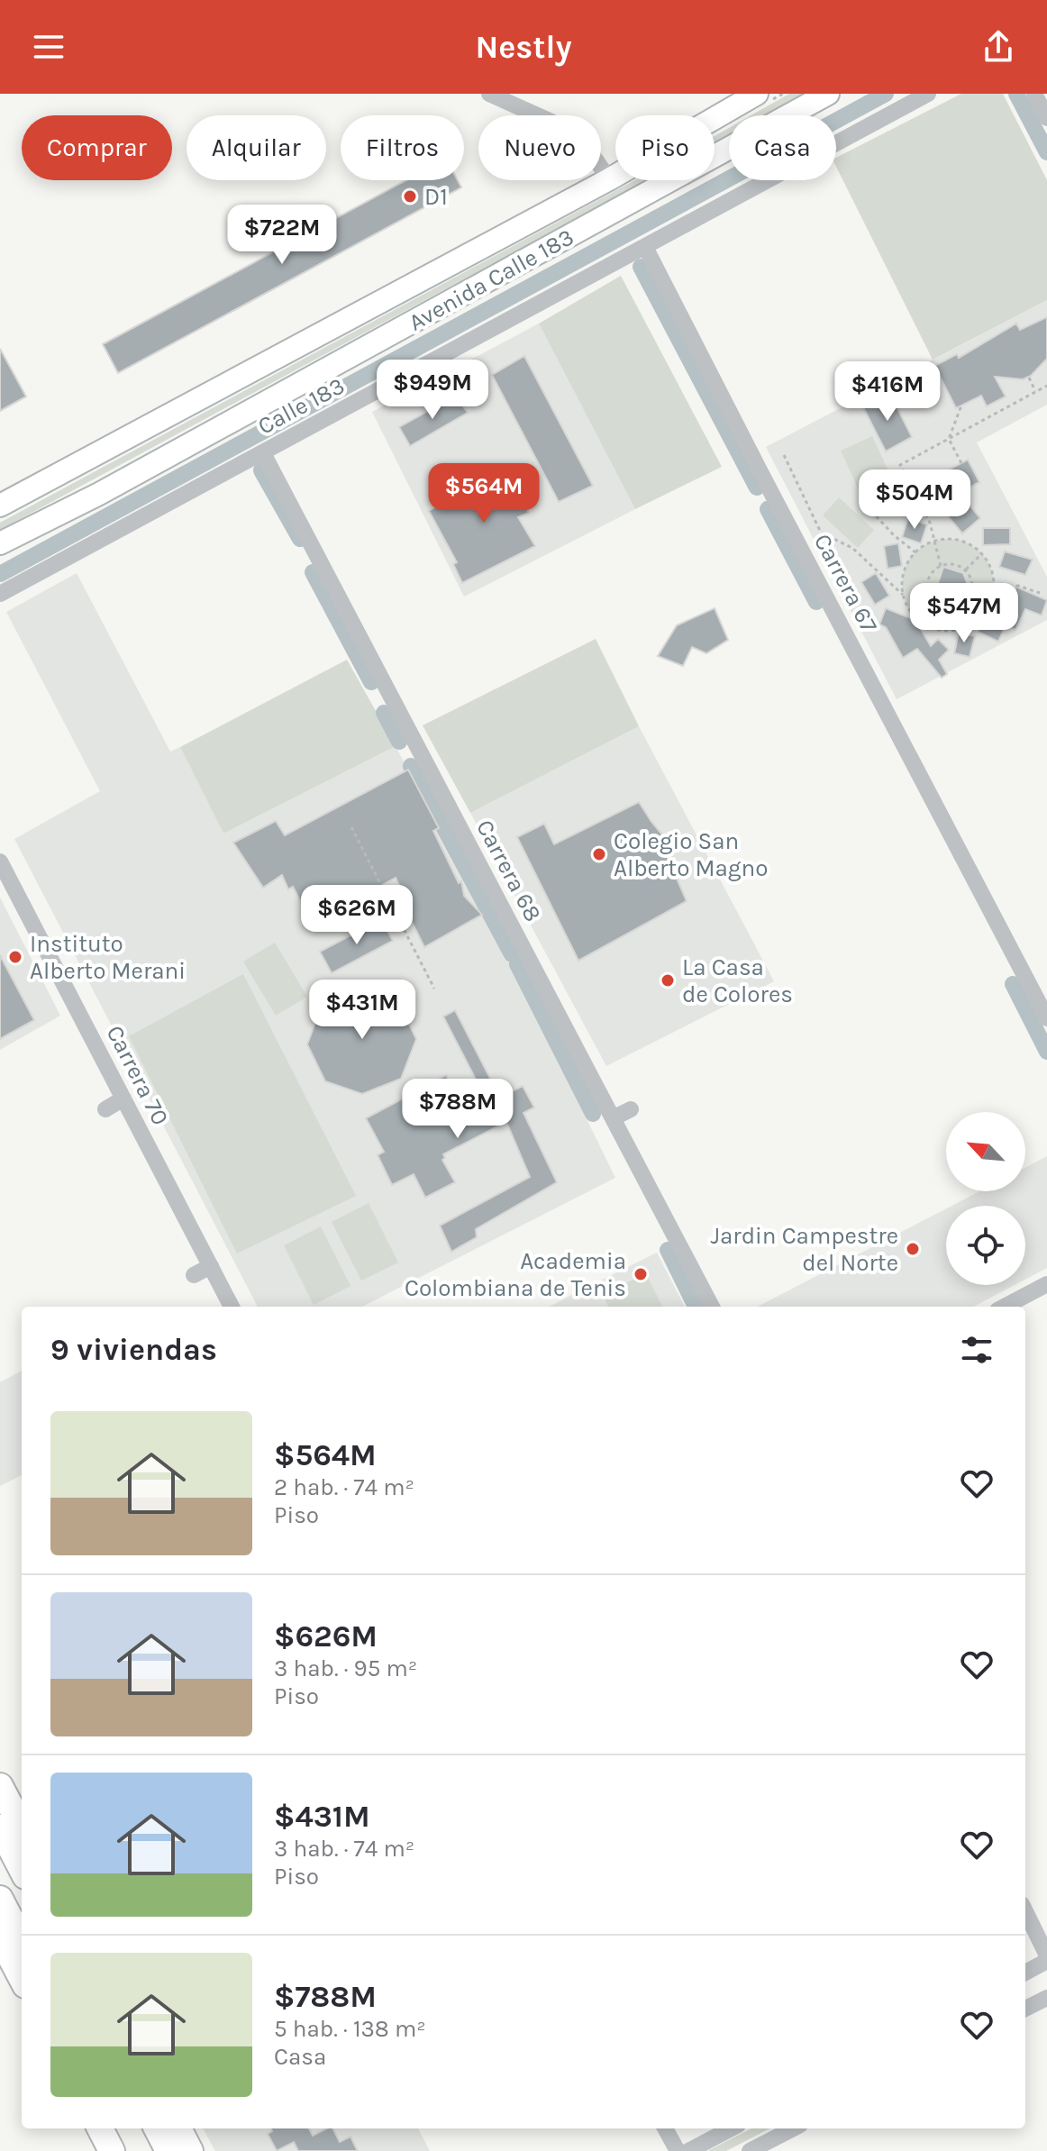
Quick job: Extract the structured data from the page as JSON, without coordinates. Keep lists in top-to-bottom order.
{
  "streets": {
    "main road": ["Avenida Calle 183"],
    "street": [
      "Calle 183",
      "Carrera 67",
      "Carrera 68",
      "Carrera 70"
    ]
  },
  "crossings": [
    ["Calle 183", "Carrera 67"],
    ["Calle 183", "Carrera 68"]
  ],
  "places": [
    "D1",
    "Colegio San Alberto Magno",
    "Instituto Alberto Merani",
    "La Casa de Colores",
    "Jardin Campestre del Norte",
    "Academia Colombiana de Tenis"
  ],
  "north": "top left",
  "page": {
    "header": "Nestly",
    "chip": [
      "Comprar",
      "Alquilar",
      "Filtros",
      "Nuevo",
      "Piso",
      "Casa"
    ],
    "price": [
      "$722M",
      "$949M",
      "$416M",
      "$564M",
      "$504M",
      "$547M",
      "$626M",
      "$431M",
      "$788M"
    ],
    "heading": "9 viviendas",
    "list": [
      {
        "name": "$564M",
        "note": "2 hab. · 74 m² · Piso"
      },
      {
        "name": "$626M",
        "note": "3 hab. · 95 m² · Piso"
      },
      {
        "name": "$431M",
        "note": "3 hab. · 74 m² · Piso"
      },
      {
        "name": "$788M",
        "note": "5 hab. · 138 m² · Casa"
      }
    ]
  }
}
